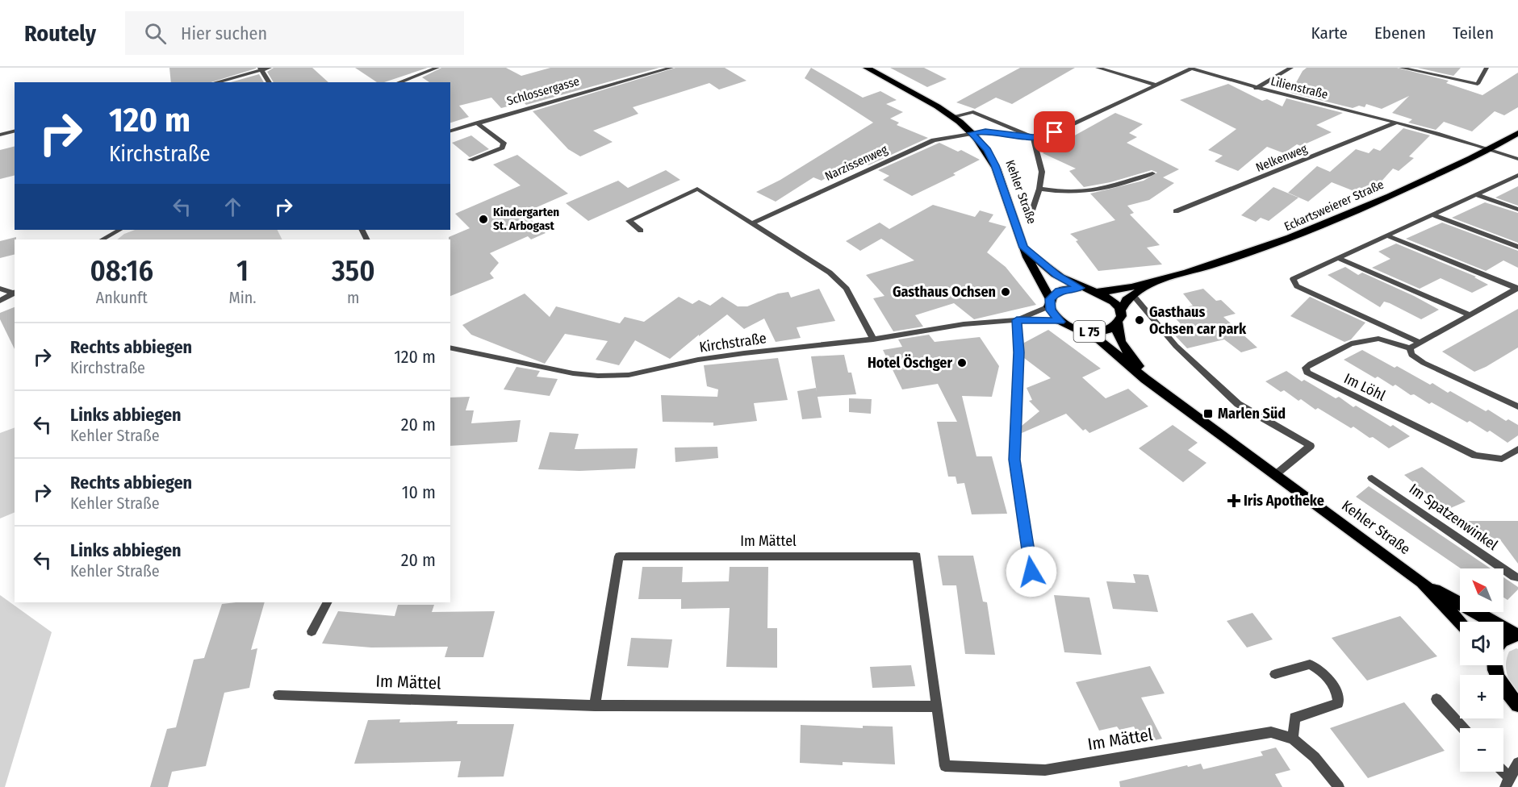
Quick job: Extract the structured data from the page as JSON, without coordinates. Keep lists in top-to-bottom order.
{
  "streets": {
    "main road": ["Kehler Straße", "Eckartsweierer Straße", "L 75"],
    "street": [
      "Lilienstraße",
      "Schlossergasse",
      "Nelkenweg",
      "Narzissenweg",
      "Kirchstraße",
      "Im Löhl",
      "Im Spatzenwinkel",
      "Im Mättel"
    ]
  },
  "crossings": [
    ["Lilienstraße", "Nelkenweg"],
    ["Lilienstraße", "Narzissenweg"],
    ["Lilienstraße", "Kehler Straße"],
    ["Lilienstraße", "Eckartsweierer Straße"],
    ["Narzissenweg", "Kehler Straße"],
    ["Kehler Straße", "Eckartsweierer Straße"],
    ["Kehler Straße", "L 75"],
    ["Kehler Straße", "Kirchstraße"],
    ["Eckartsweierer Straße", "Kirchstraße"]
  ],
  "places": {
    "other": [
      "Kindergarten St. Arbogast",
      "Gasthaus Ochsen",
      "Gasthaus Ochsen car park",
      "Hotel Öschger"
    ],
    "transit": ["Marlen Süd"],
    "health": ["Iris Apotheke"]
  },
  "north": "top left",
  "page": {
    "header": "Routely",
    "search": "Hier suchen",
    "nav": ["Karte", "Ebenen", "Teilen"],
    "turn": ["120 m", "Kirchstraße"],
    "eta": [
      "08:16",
      "Ankunft",
      "1",
      "Min.",
      "350",
      "m"
    ],
    "list": [
      {
        "name": "Rechts abbiegen",
        "note": "Kirchstraße",
        "value": "120 m"
      },
      {
        "name": "Links abbiegen",
        "note": "Kehler Straße",
        "value": "20 m"
      },
      {
        "name": "Rechts abbiegen",
        "note": "Kehler Straße",
        "value": "10 m"
      },
      {
        "name": "Links abbiegen",
        "note": "Kehler Straße",
        "value": "20 m"
      }
    ],
    "map_buttons": ["+", "−"]
  }
}
